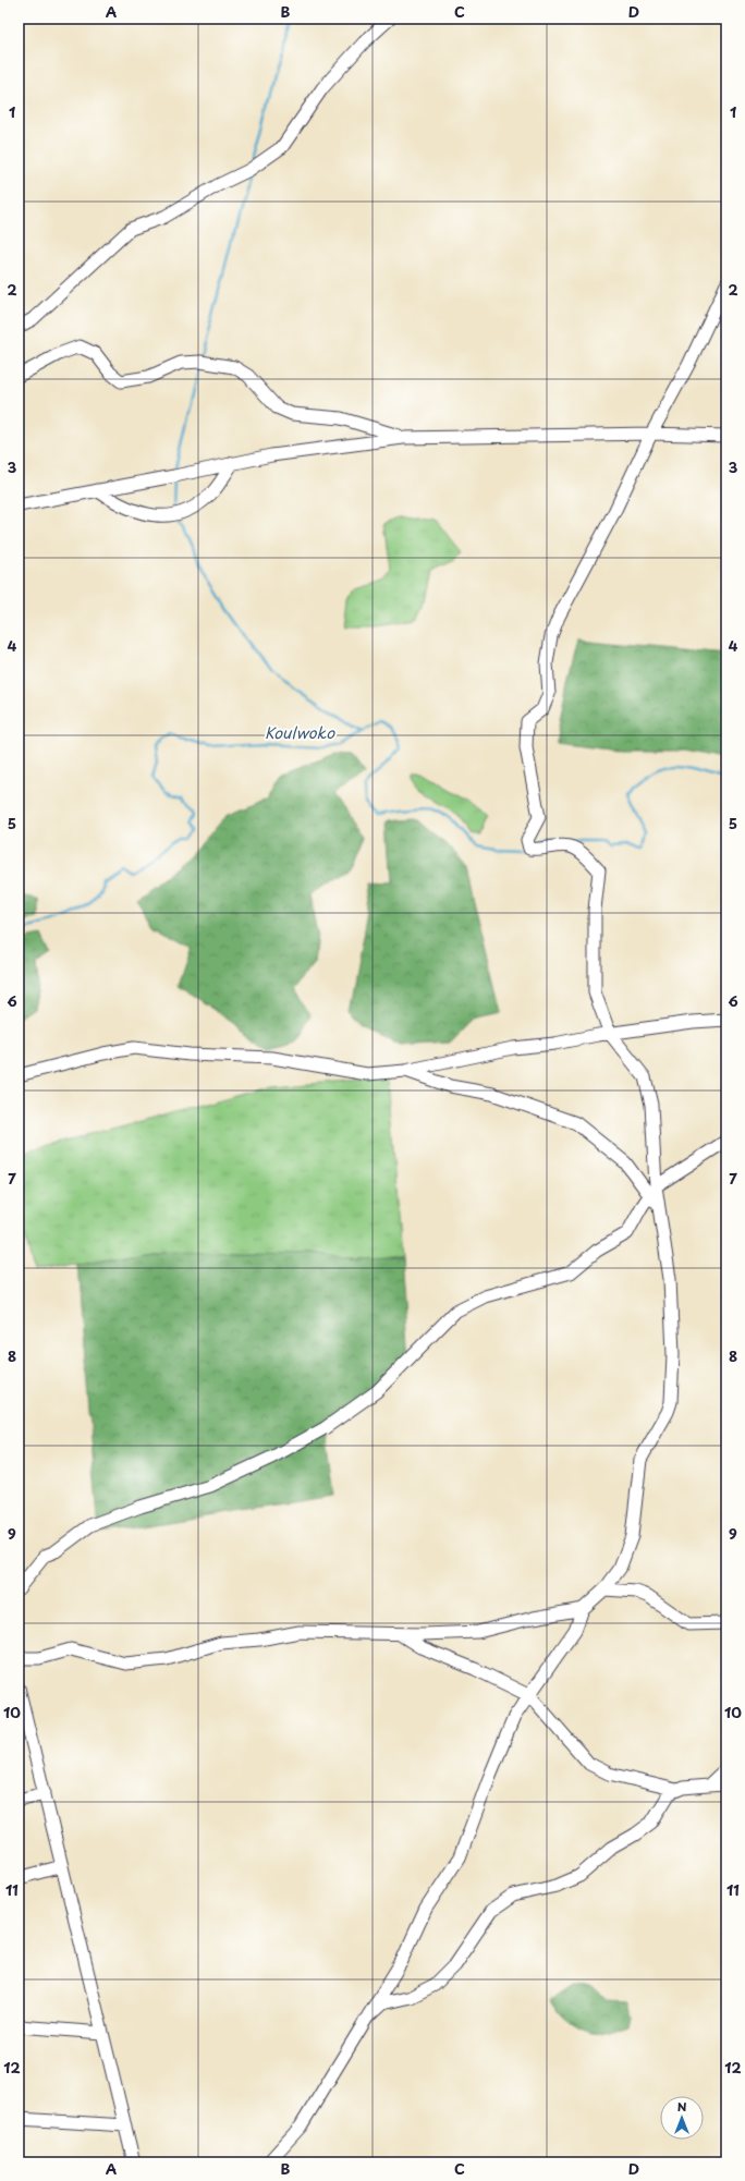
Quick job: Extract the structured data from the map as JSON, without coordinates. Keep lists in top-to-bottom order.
{
  "water": ["Koulwoko"],
  "north": "top",
  "grid": {
    "columns": [
      "A",
      "B",
      "C",
      "D"
    ],
    "rows": [
      "1",
      "2",
      "3",
      "4",
      "5",
      "6",
      "7",
      "8",
      "9",
      "10",
      "11",
      "12"
    ]
  }
}
